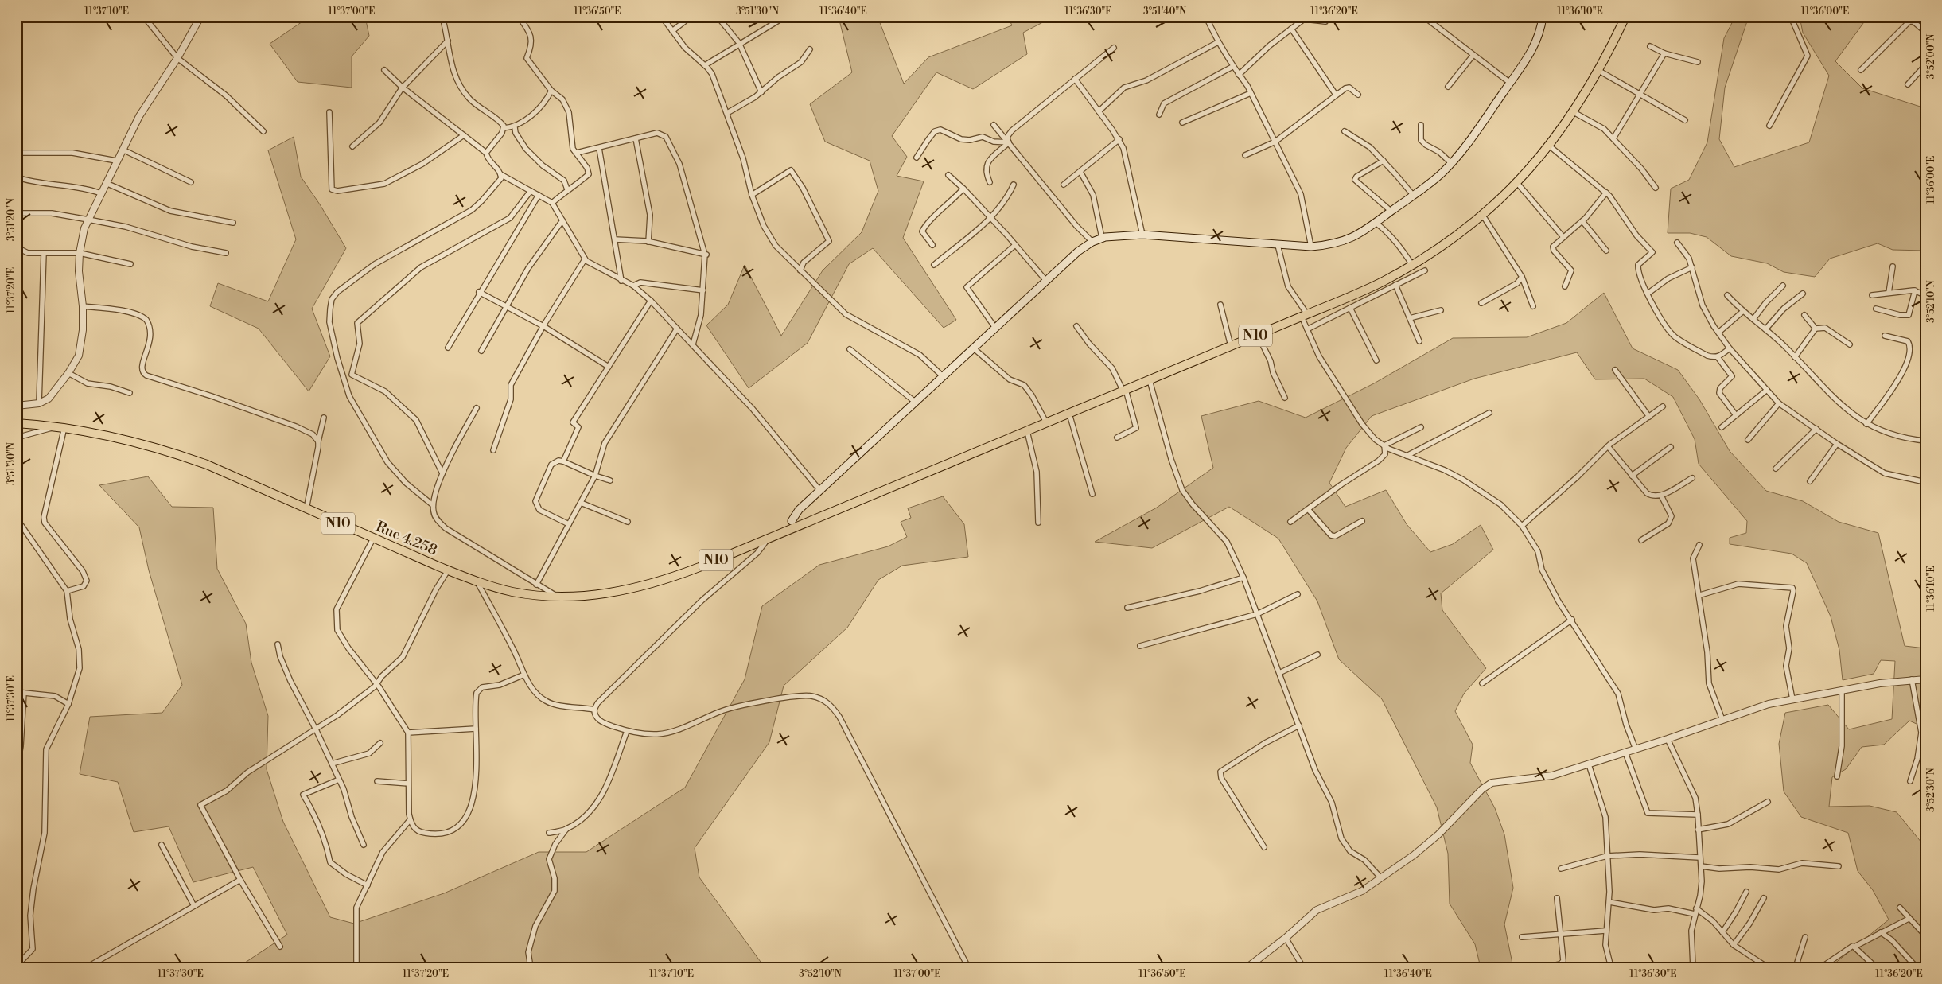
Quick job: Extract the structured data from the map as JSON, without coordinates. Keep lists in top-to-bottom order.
{
  "streets": {
    "highway": ["N10", "Rue 4.258"]
  },
  "crossings": [
    ["N10", "Rue 4.258"]
  ],
  "coordinates": [
    "11°37'10\"E",
    "11°37'00\"E",
    "11°36'50\"E",
    "3°51'30\"N",
    "11°36'40\"E",
    "11°36'30\"E",
    "3°51'40\"N",
    "11°36'20\"E",
    "11°36'10\"E",
    "11°36'00\"E",
    "3°52'00\"N",
    "3°51'20\"N",
    "11°37'20\"E",
    "3°52'10\"N",
    "11°37'30\"E",
    "3°52'30\"N"
  ]
}
